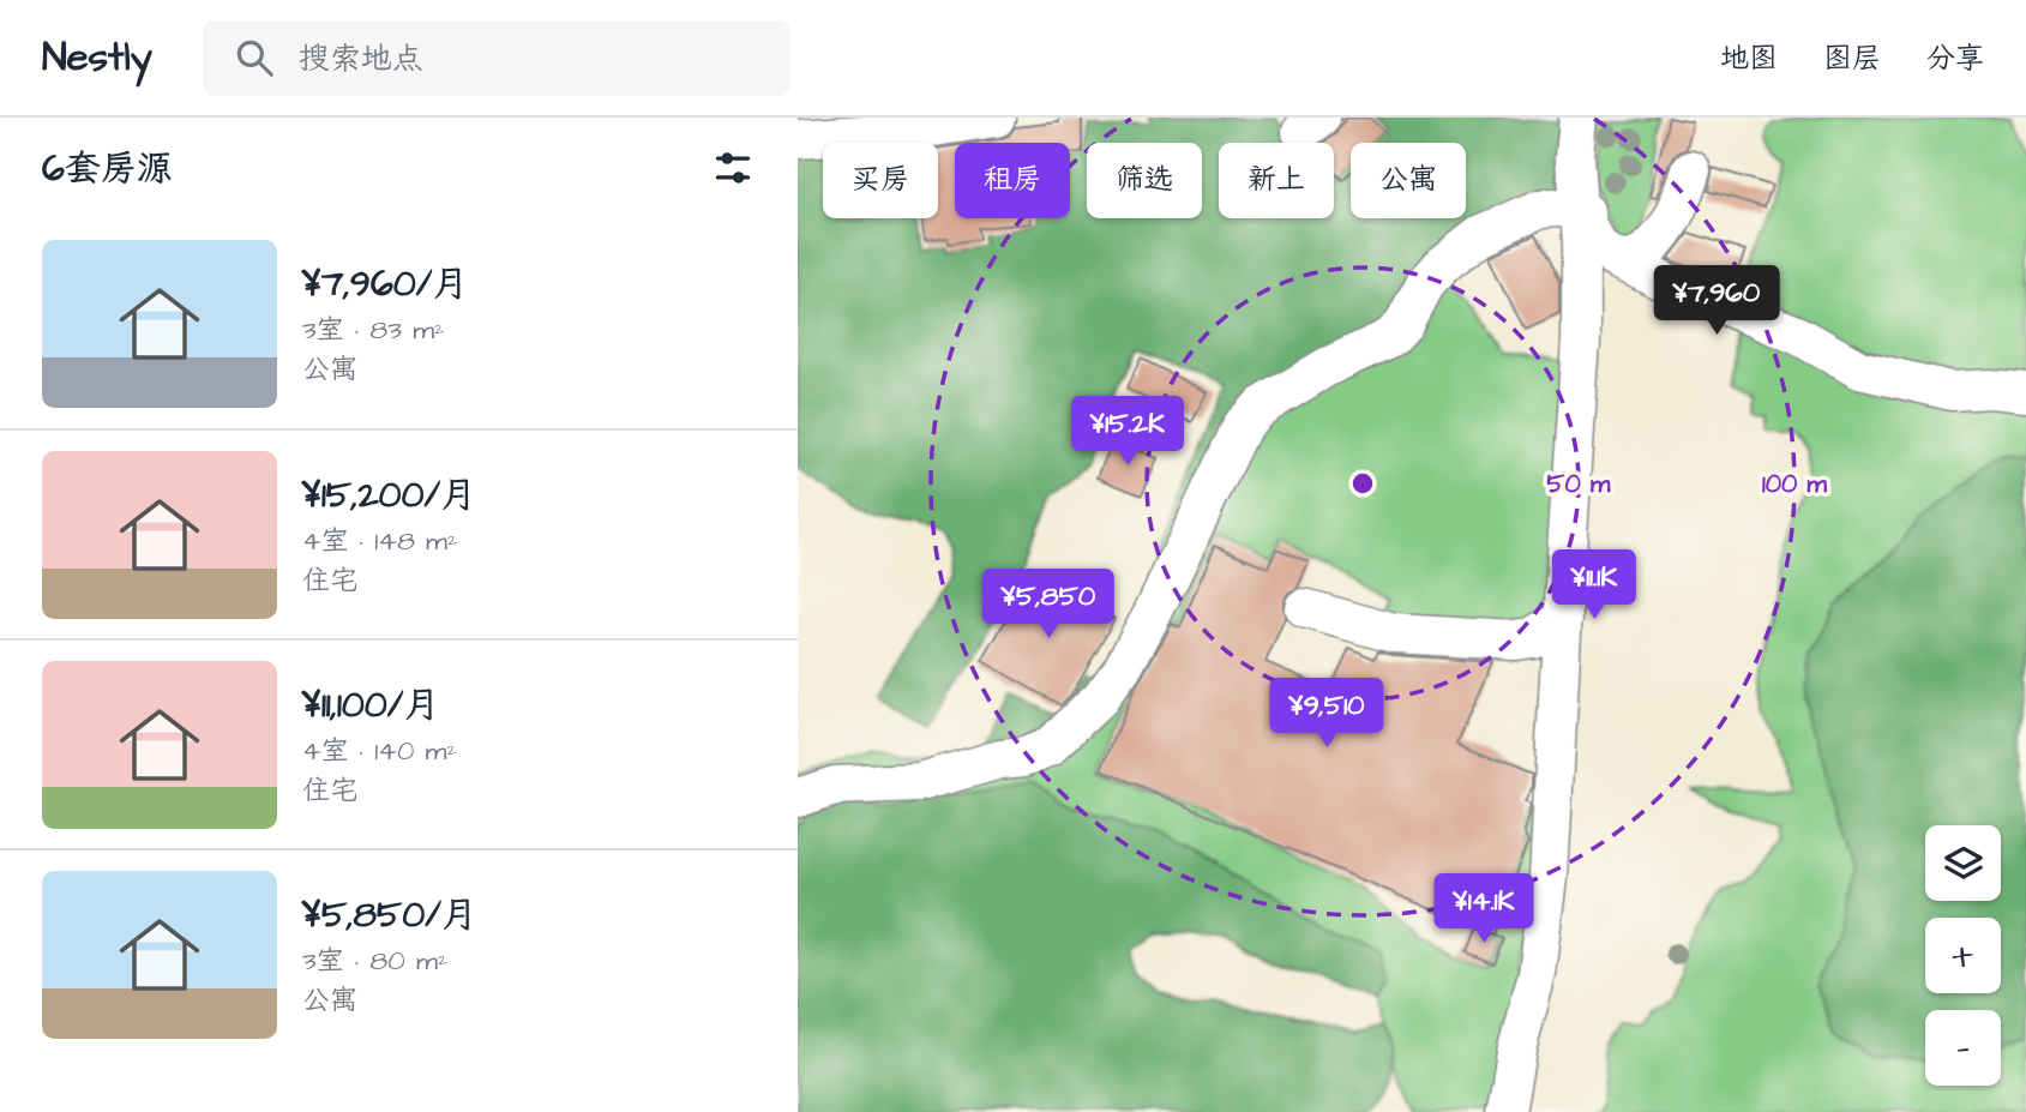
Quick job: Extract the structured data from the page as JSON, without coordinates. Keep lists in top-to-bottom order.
{
  "page": {
    "header": "Nestly",
    "search": "搜索地点",
    "nav": ["地图", "图层", "分享"],
    "heading": "6套房源",
    "chip": [
      "买房",
      "租房",
      "筛选",
      "新上",
      "公寓"
    ],
    "list": [
      {
        "name": "¥7,960/月",
        "note": "3室 · 83 m² · 公寓"
      },
      {
        "name": "¥15,200/月",
        "note": "4室 · 148 m² · 住宅"
      },
      {
        "name": "¥11,100/月",
        "note": "4室 · 140 m² · 住宅"
      },
      {
        "name": "¥5,850/月",
        "note": "3室 · 80 m² · 公寓"
      }
    ],
    "price": [
      "¥7,960",
      "¥15.2K",
      "¥11.1K",
      "¥5,850",
      "¥9,510",
      "¥14.1K"
    ],
    "map_buttons": ["+", "−"]
  },
  "rings": ["50 m", "100 m"]
}
